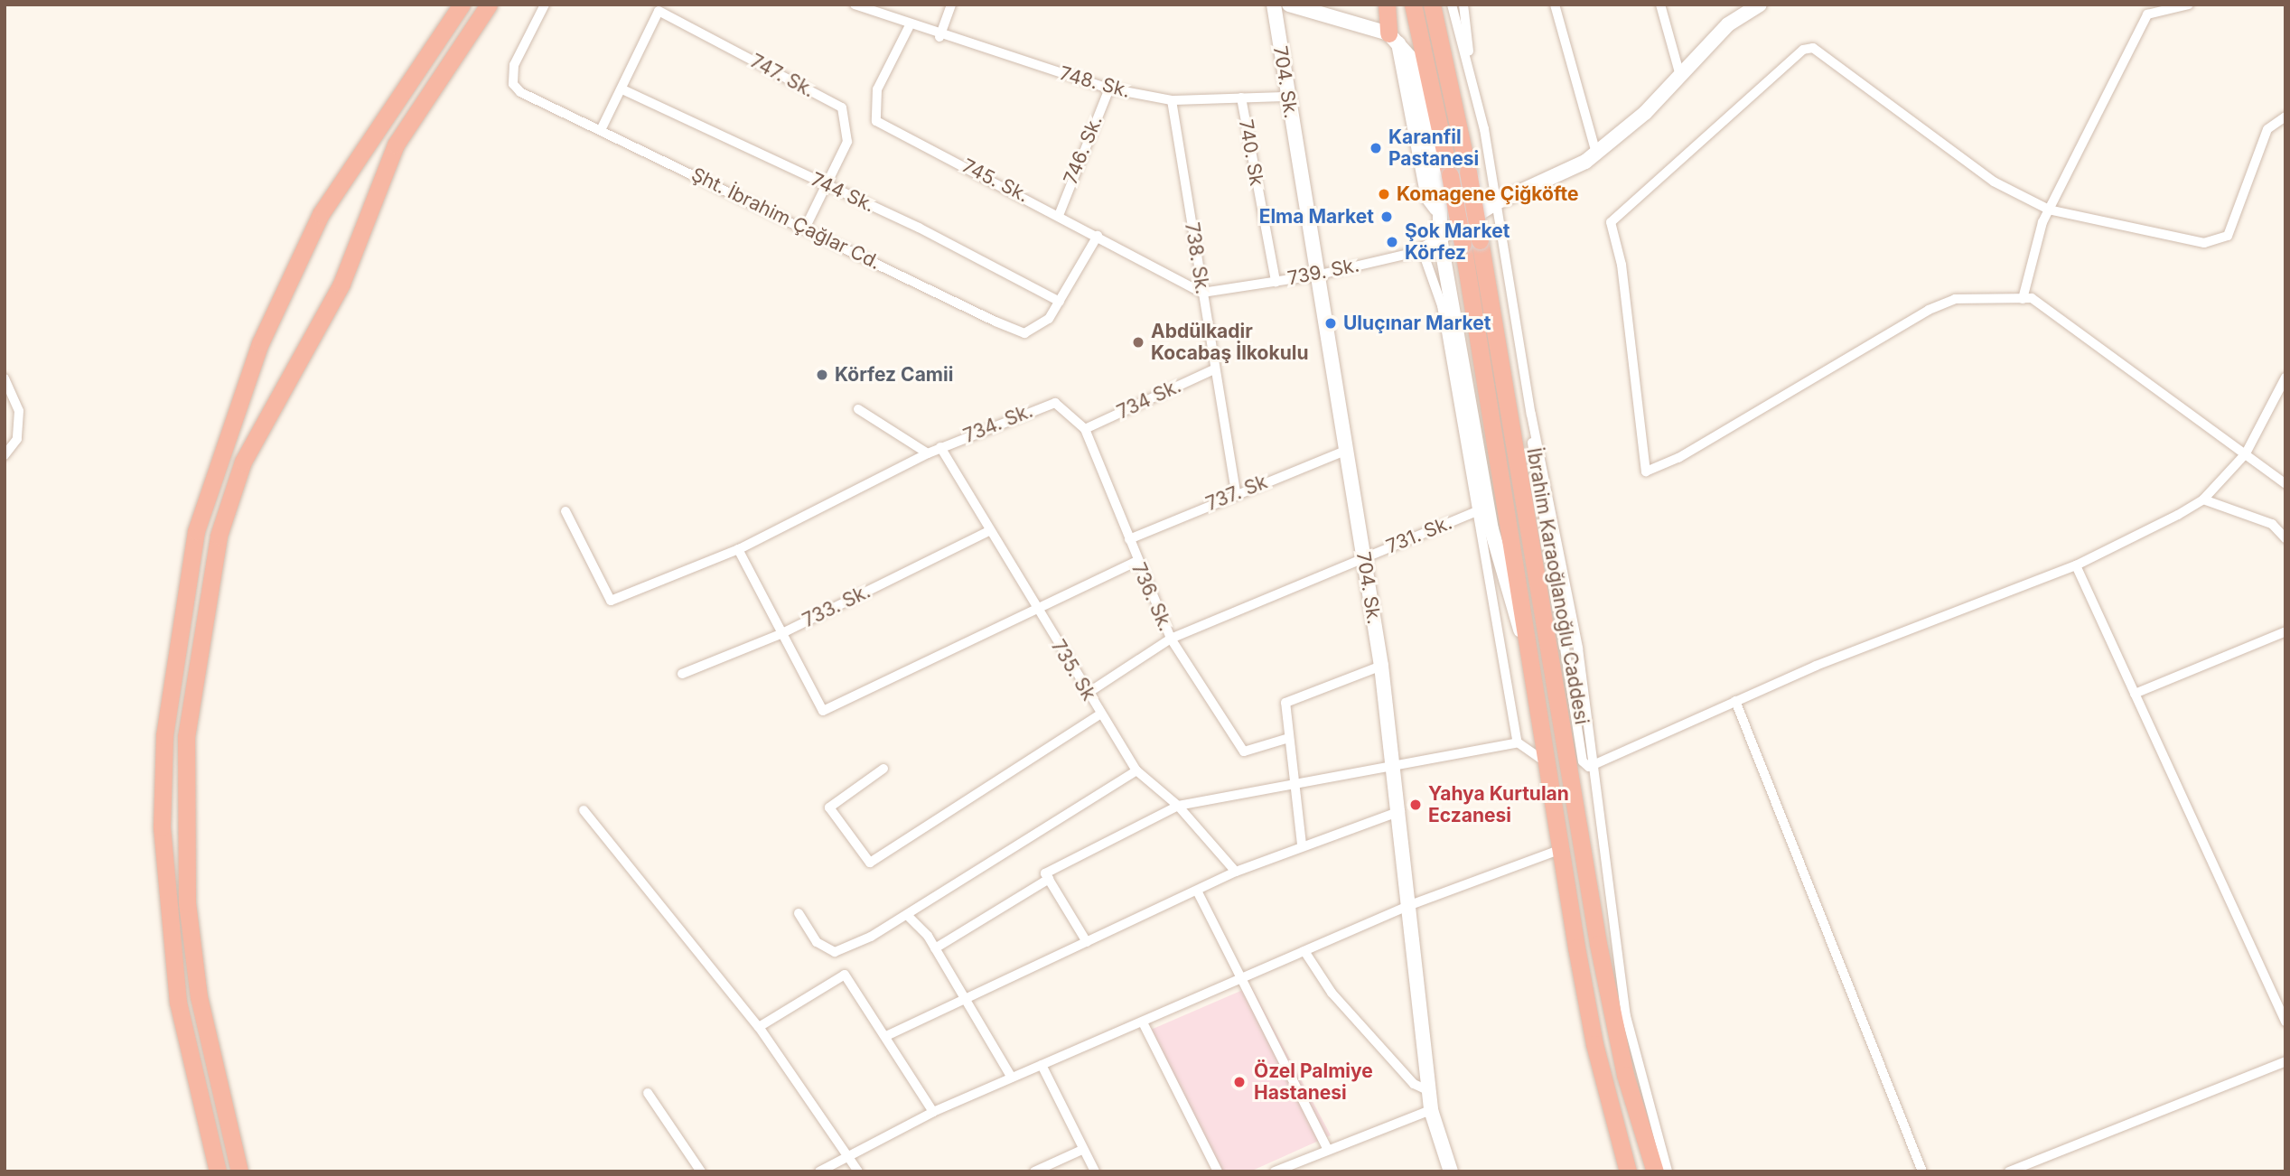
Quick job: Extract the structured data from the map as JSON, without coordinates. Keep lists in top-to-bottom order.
{
  "streets": {
    "highway": ["İbrahim Karaoğlanoğlu Caddesi"],
    "street": [
      "747. Sk.",
      "748. Sk.",
      "704. Sk.",
      "746. Sk.",
      "740. Sk",
      "745. Sk.",
      "744 Sk.",
      "Şht. İbrahim Çağlar Cd.",
      "738. Sk.",
      "739. Sk.",
      "734 Sk.",
      "734. Sk.",
      "737. Sk",
      "731. Sk.",
      "736. Sk.",
      "733. Sk.",
      "735. Sk"
    ]
  },
  "crossings": [
    ["747. Sk.", "744 Sk."],
    ["748. Sk.", "704. Sk."],
    ["748. Sk.", "746. Sk."],
    ["748. Sk.", "740. Sk"],
    ["748. Sk.", "745. Sk."],
    ["748. Sk.", "738. Sk."],
    ["704. Sk.", "739. Sk."],
    ["704. Sk.", "737. Sk"],
    ["704. Sk.", "731. Sk."],
    ["746. Sk.", "745. Sk."],
    ["740. Sk", "739. Sk."],
    ["745. Sk.", "Şht. İbrahim Çağlar Cd."],
    ["745. Sk.", "738. Sk."],
    ["745. Sk.", "739. Sk."],
    ["744 Sk.", "Şht. İbrahim Çağlar Cd."],
    ["738. Sk.", "739. Sk."],
    ["738. Sk.", "734 Sk."],
    ["738. Sk.", "737. Sk"],
    ["734 Sk.", "734. Sk."],
    ["734 Sk.", "736. Sk."],
    ["734. Sk.", "736. Sk."],
    ["734. Sk.", "735. Sk"],
    ["737. Sk", "736. Sk."],
    ["731. Sk.", "736. Sk."],
    ["731. Sk.", "735. Sk"],
    ["733. Sk.", "735. Sk"]
  ],
  "places": [
    "Karanfil Pastanesi",
    "Komagene Çiğköfte",
    "Elma Market",
    "Şok Market Körfez",
    "Uluçınar Market",
    "Abdülkadir Kocabaş İlkokulu",
    "Körfez Camii",
    "Yahya Kurtulan Eczanesi",
    "Özel Palmiye Hastanesi"
  ]
}
